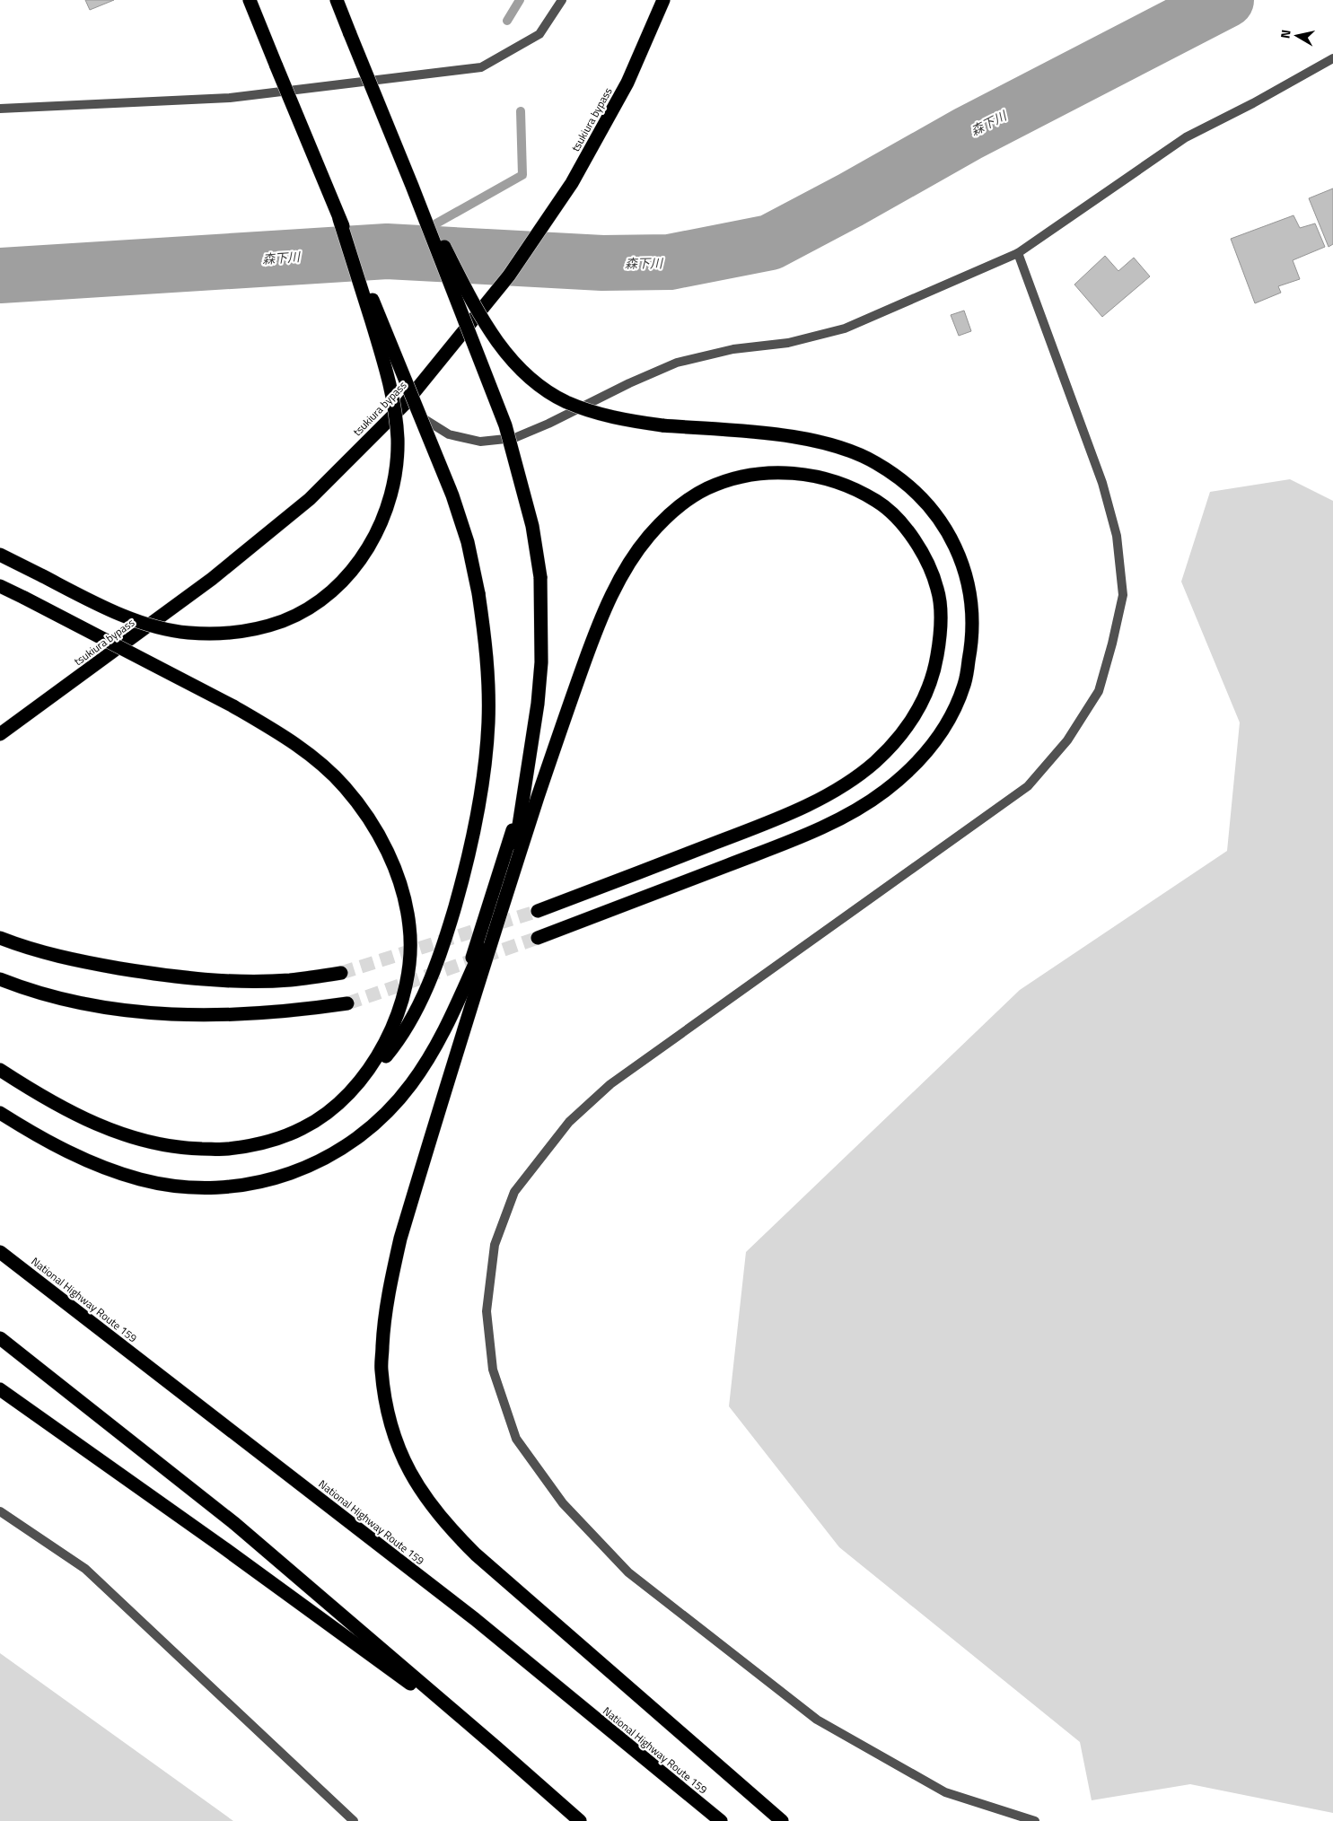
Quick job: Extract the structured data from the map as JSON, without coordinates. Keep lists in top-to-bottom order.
{
  "streets": {
    "highway": ["tsukiura bypass", "National Highway Route 159"]
  },
  "water": ["森下川"],
  "north": "left"
}
